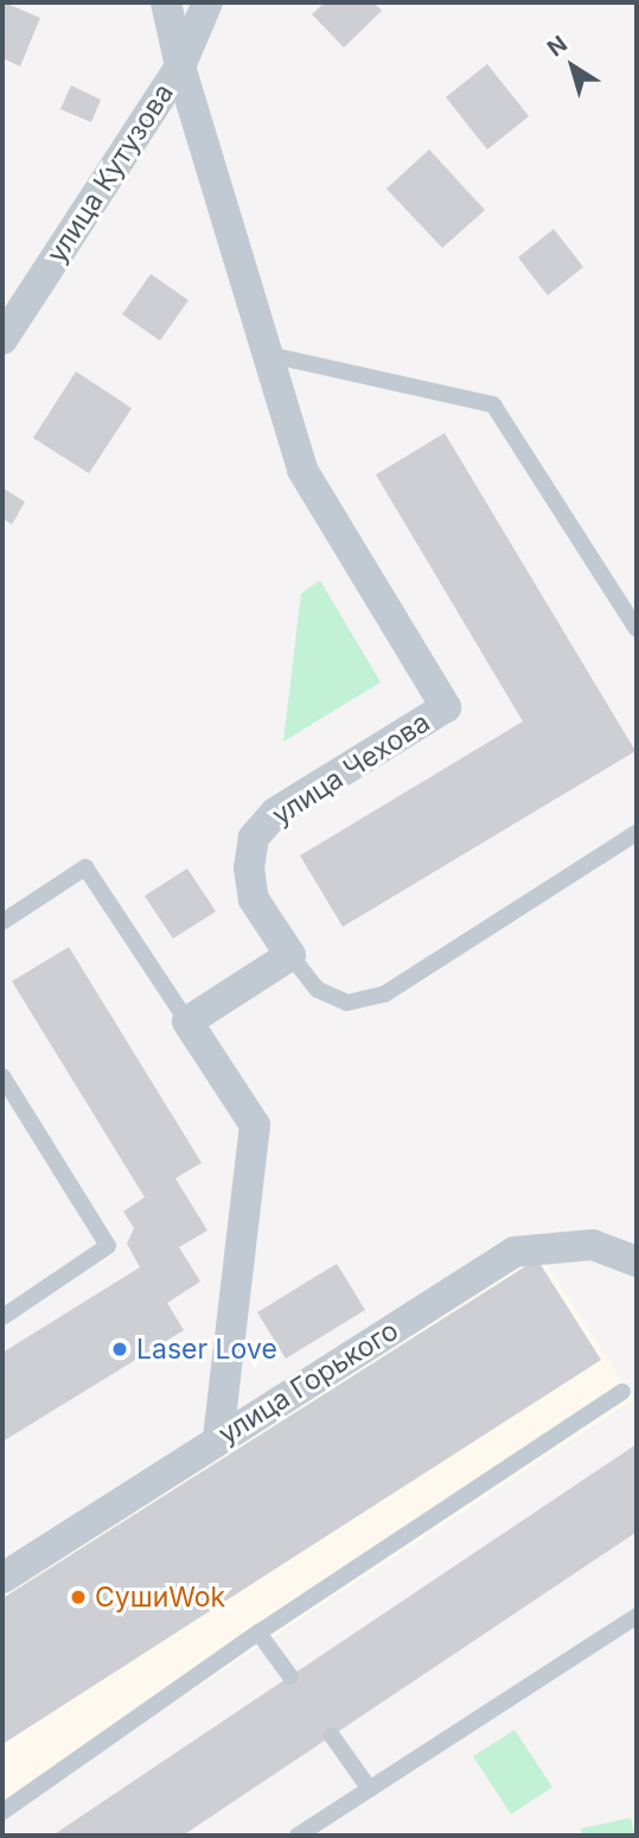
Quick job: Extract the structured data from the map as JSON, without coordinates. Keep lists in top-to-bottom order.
{
  "streets": {
    "street": ["улица Кутузова", "улица Чехова", "улица Горького"]
  },
  "crossings": [
    ["улица Кутузова", "улица Чехова"]
  ],
  "places": ["Laser Love", "СушиWok"],
  "north": "top left"
}
